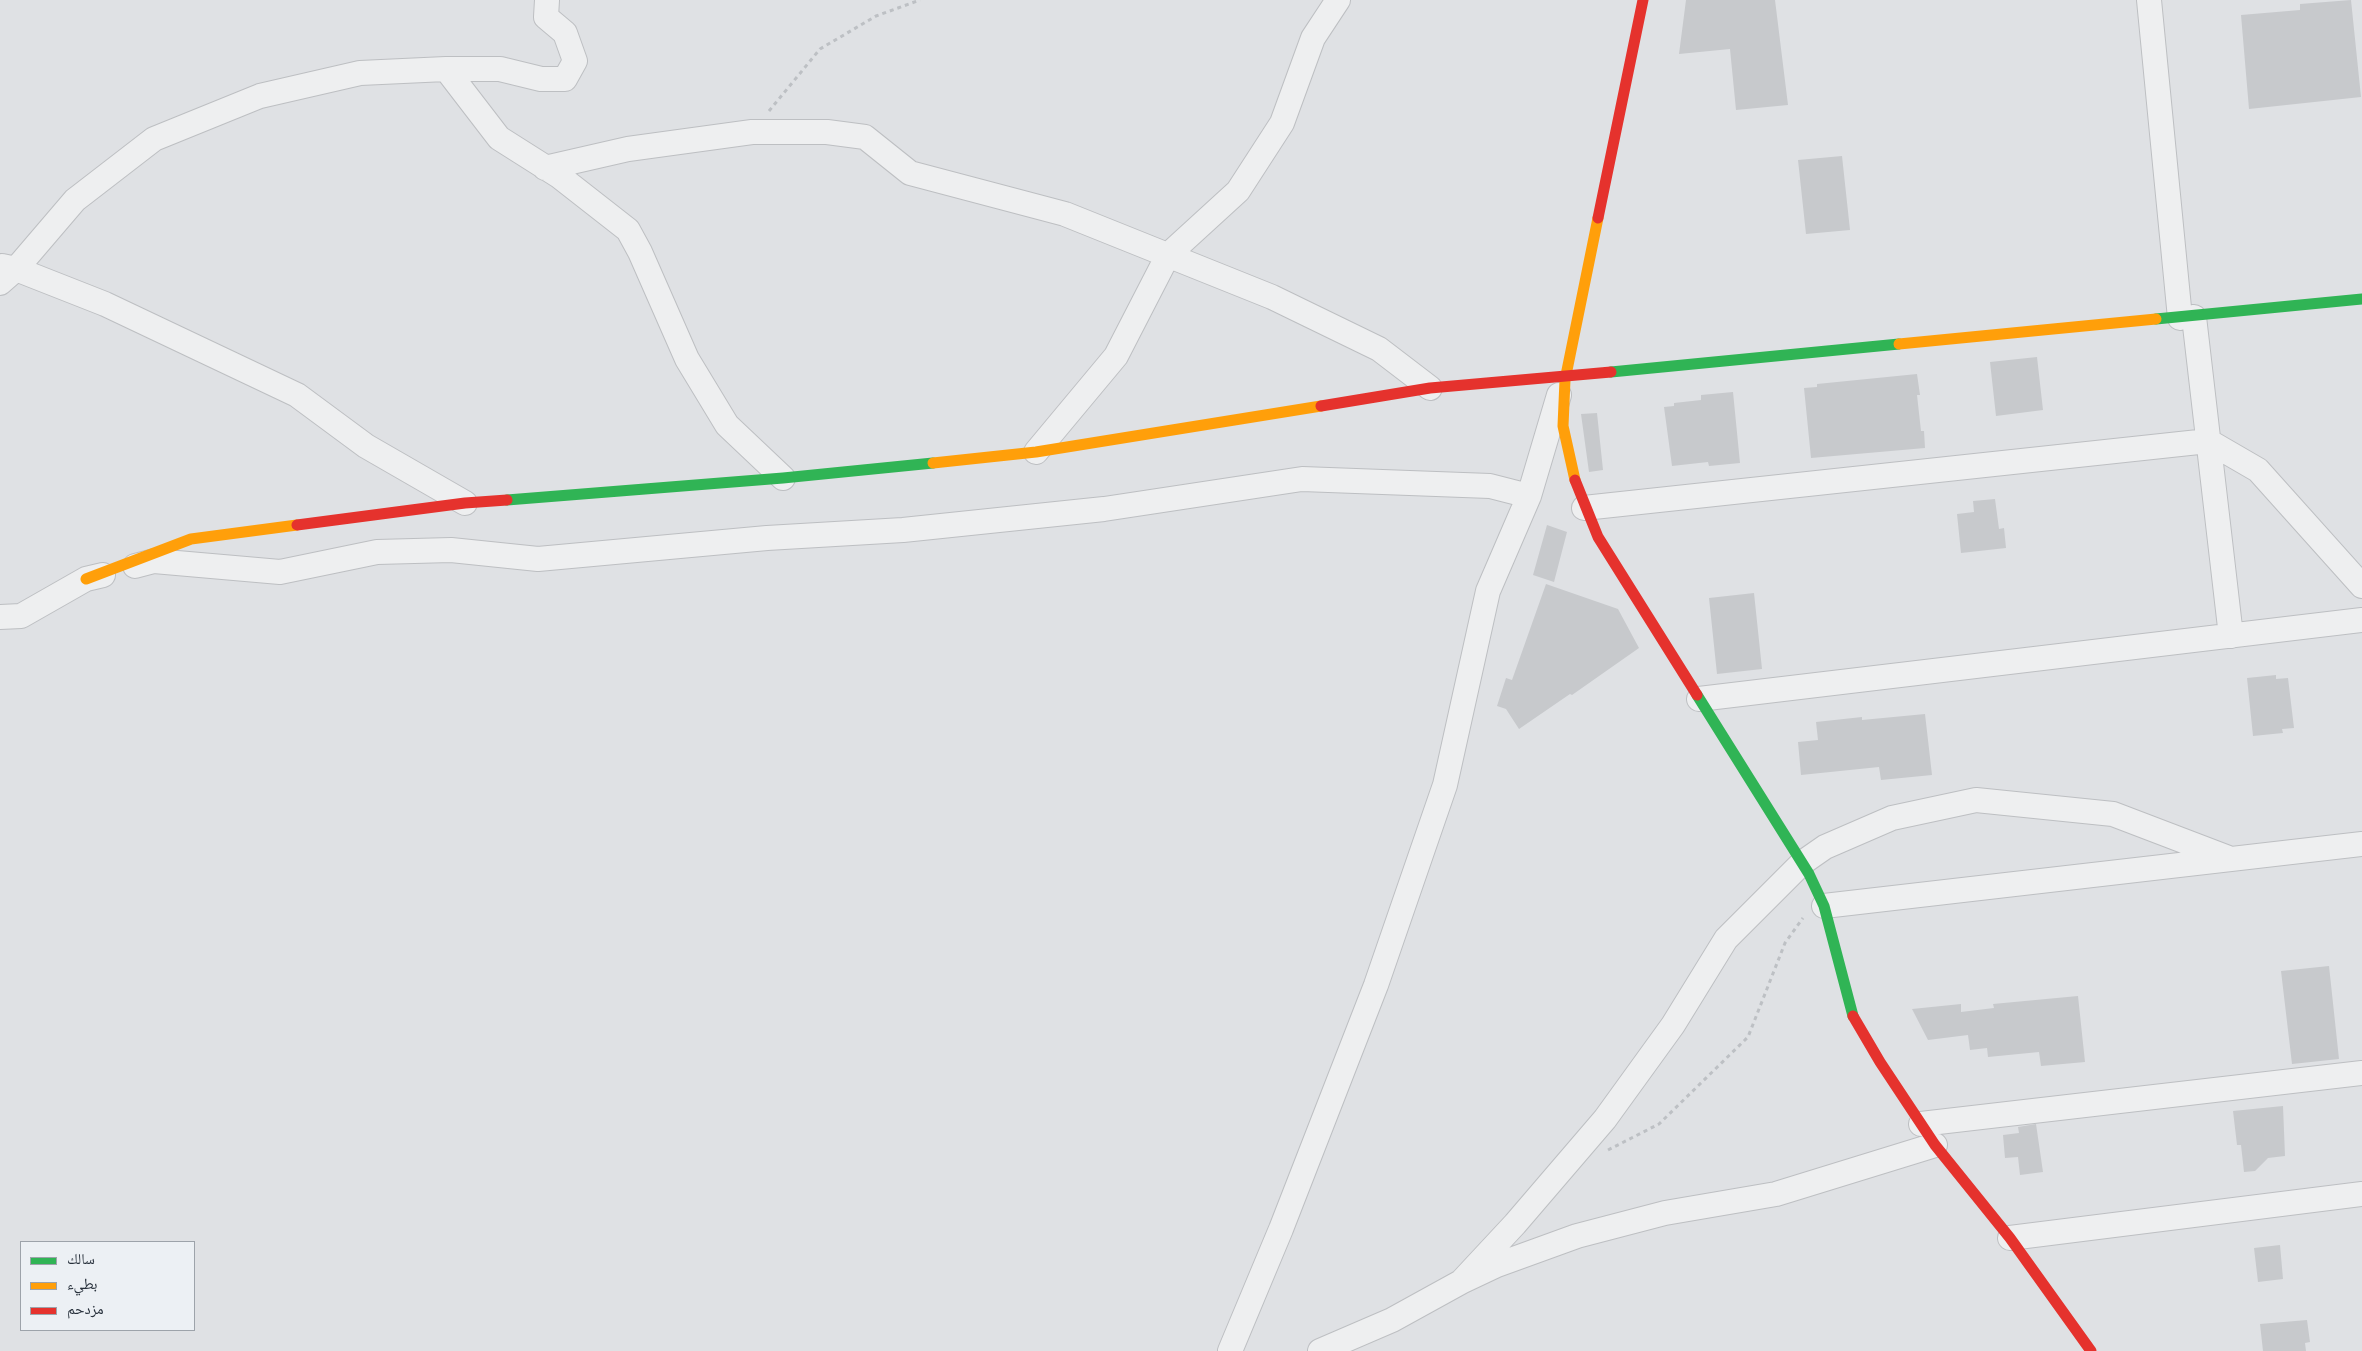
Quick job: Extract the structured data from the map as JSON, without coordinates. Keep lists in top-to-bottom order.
{
  "legend": ["سالك", "بطيء", "مزدحم"]
}
